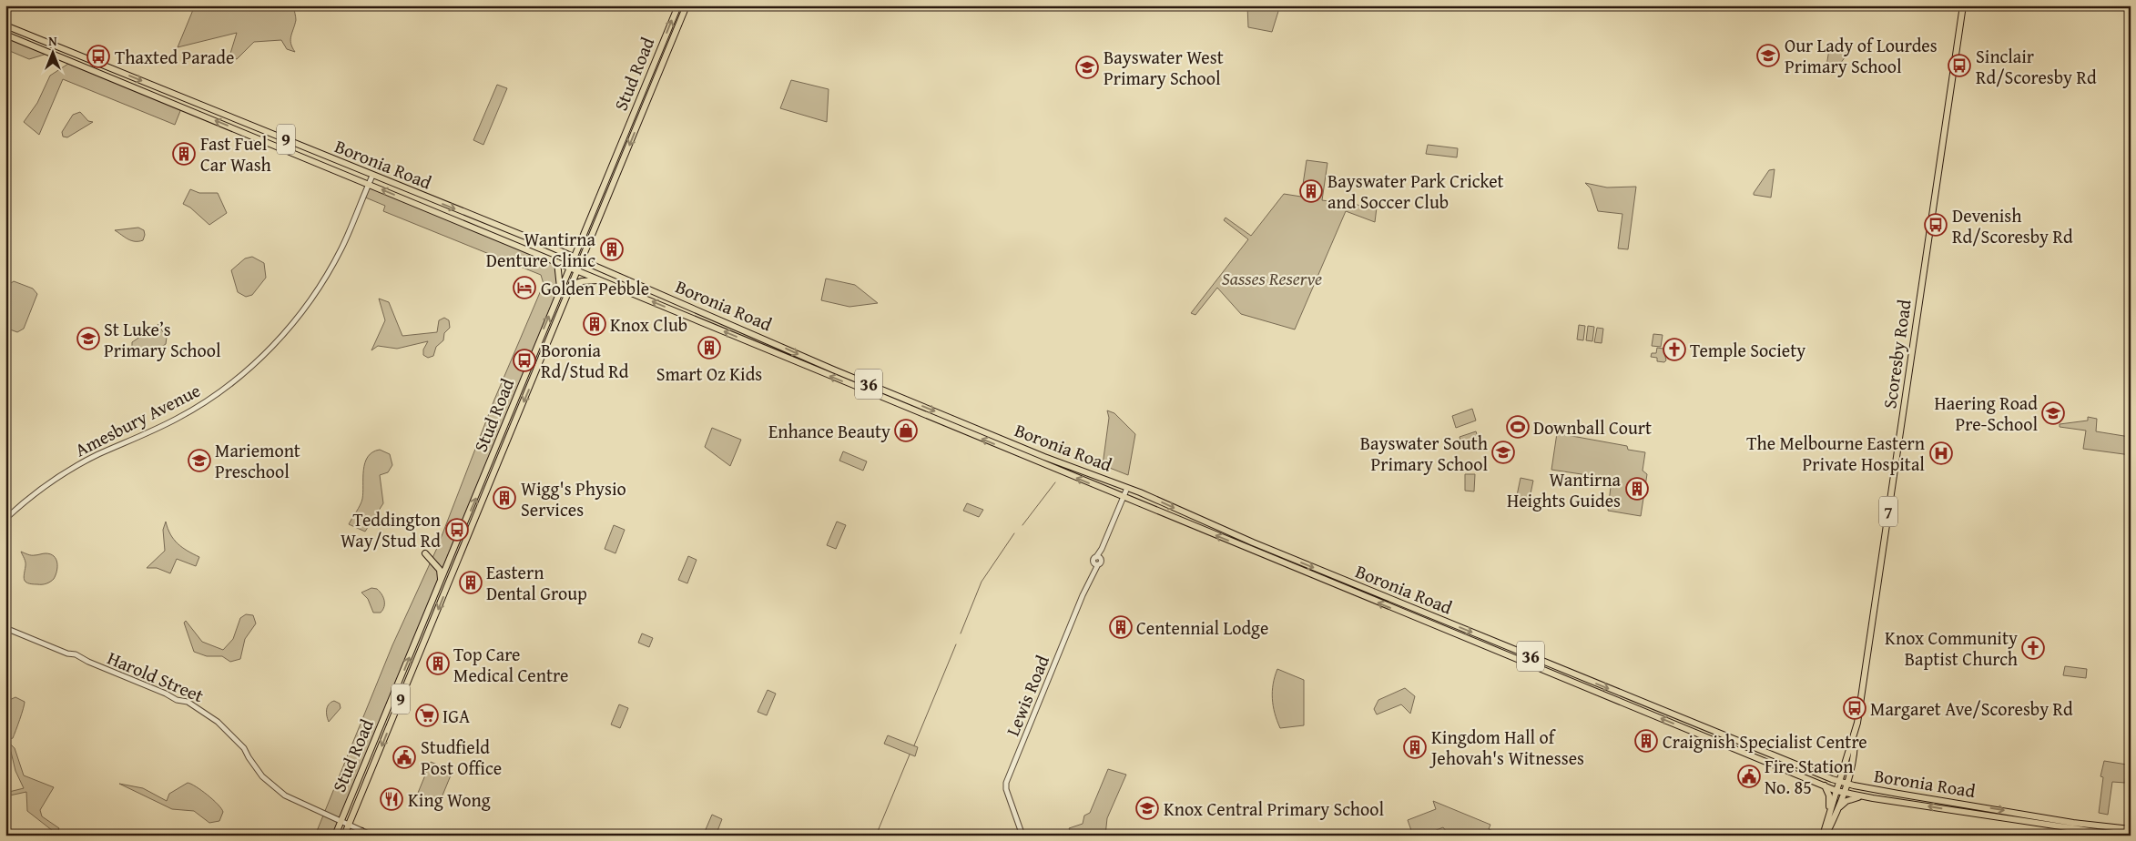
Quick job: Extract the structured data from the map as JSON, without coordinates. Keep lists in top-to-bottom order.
{
  "streets": {
    "main road": [
      "Stud Road",
      "9",
      "Boronia Road",
      "Scoresby Road",
      "36",
      "7"
    ],
    "street": ["Amesbury Avenue", "Harold Street", "Lewis Road"]
  },
  "crossings": [
    ["Stud Road", "Boronia Road"],
    ["Stud Road", "Harold Street"],
    ["Boronia Road", "Scoresby Road"],
    ["Boronia Road", "Amesbury Avenue"],
    ["Boronia Road", "Lewis Road"]
  ],
  "parks": ["Sasses Reserve"],
  "places": {
    "school or university": [
      "Our Lady of Lourdes Primary School",
      "Bayswater West Primary School",
      "St Luke’s Primary School",
      "Haering Road Pre-School",
      "Bayswater South Primary School",
      "Mariemont Preschool",
      "Knox Central Primary School"
    ],
    "bus stop": [
      "Thaxted Parade",
      "Sinclair Rd/Scoresby Rd",
      "Devenish Rd/Scoresby Rd",
      "Boronia Rd/Stud Rd",
      "Teddington Way/Stud Rd",
      "Margaret Ave/Scoresby Rd"
    ],
    "building": [
      "Fast Fuel Car Wash",
      "Bayswater Park Cricket and Soccer Club",
      "Wantirna Denture Clinic",
      "Knox Club",
      "Smart Oz Kids",
      "Wantirna Heights Guides",
      "Wigg's Physio Services",
      "Eastern Dental Group",
      "Centennial Lodge",
      "Top Care Medical Centre",
      "Craignish Specialist Centre",
      "Kingdom Hall of Jehovah's Witnesses"
    ],
    "hotel": ["Golden Pebble"],
    "church": ["Temple Society", "Knox Community Baptist Church"],
    "sports": ["Downball Court"],
    "shop": ["Enhance Beauty"],
    "hospital": ["The Melbourne Eastern Private Hospital"],
    "supermarket": ["IGA"],
    "public building": ["Studfield Post Office", "Fire Station No. 85"],
    "restaurant": ["King Wong"]
  },
  "north": "top"
}
